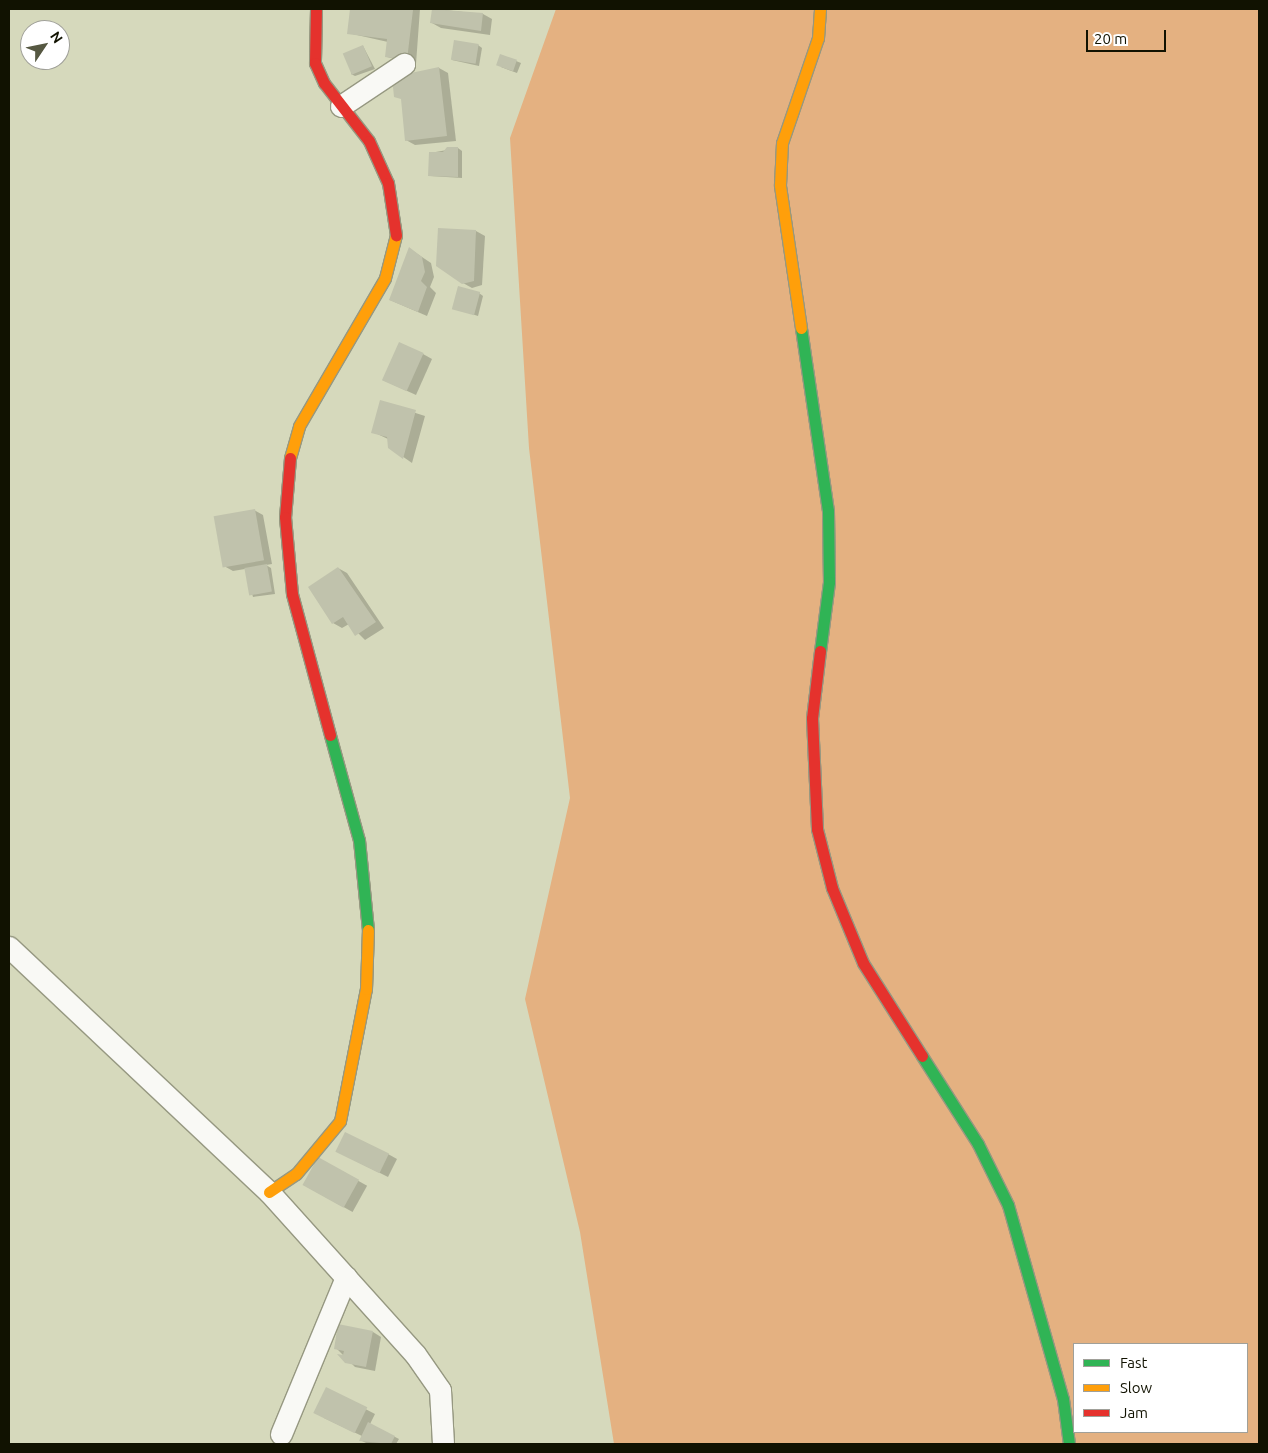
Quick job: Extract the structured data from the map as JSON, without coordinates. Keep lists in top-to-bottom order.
{
  "legend": ["Fast", "Slow", "Jam"],
  "scale_bar": "20 m",
  "north": "top right"
}
